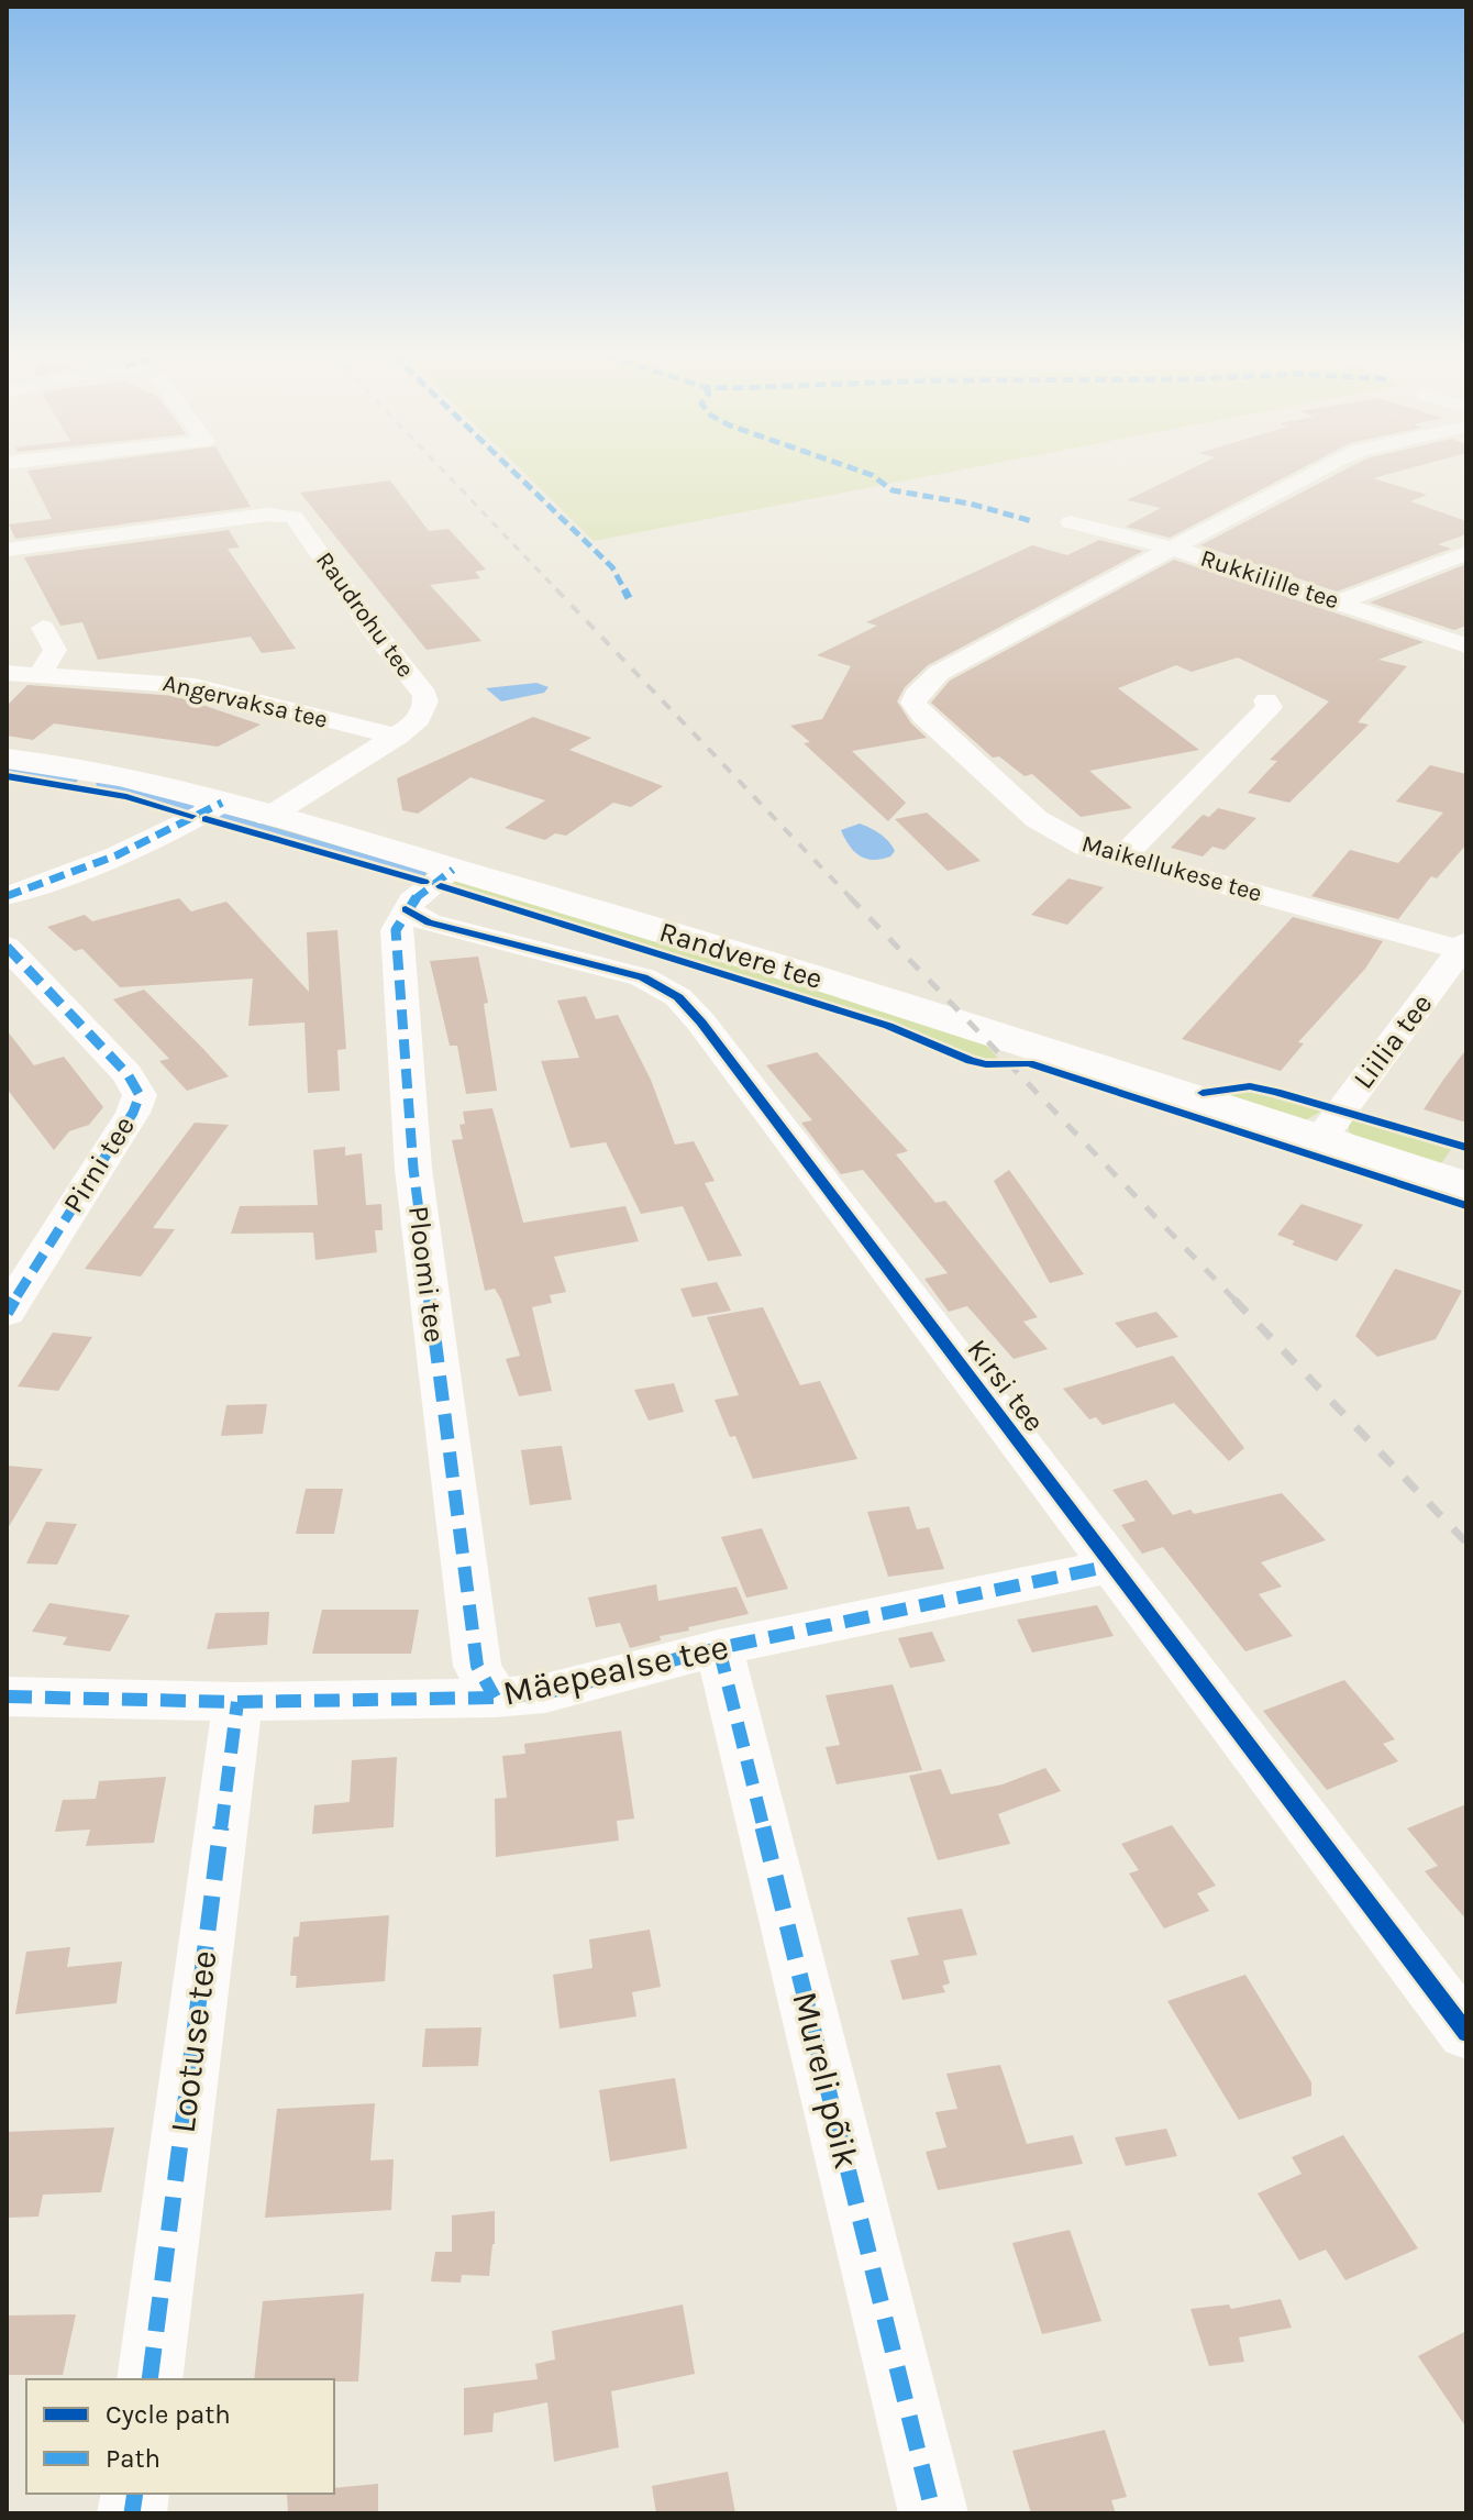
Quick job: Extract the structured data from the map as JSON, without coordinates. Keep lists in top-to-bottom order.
{
  "streets": {
    "street": [
      "Rukkilille tee",
      "Raudrohu tee",
      "Angervaksa tee",
      "Maikellukese tee",
      "Randvere tee",
      "Liilia tee",
      "Pirni tee",
      "Ploomi tee",
      "Kirsi tee",
      "Mäepealse tee",
      "Lootuse tee",
      "Mureli põik"
    ]
  },
  "crossings": [
    ["Rukkilille tee", "Maikellukese tee"],
    ["Raudrohu tee", "Angervaksa tee"],
    ["Raudrohu tee", "Randvere tee"],
    ["Maikellukese tee", "Liilia tee"],
    ["Randvere tee", "Liilia tee"],
    ["Ploomi tee", "Kirsi tee"],
    ["Ploomi tee", "Mäepealse tee"],
    ["Kirsi tee", "Mäepealse tee"],
    ["Mäepealse tee", "Lootuse tee"],
    ["Mäepealse tee", "Mureli põik"]
  ],
  "legend": ["Cycle path", "Path"]
}
